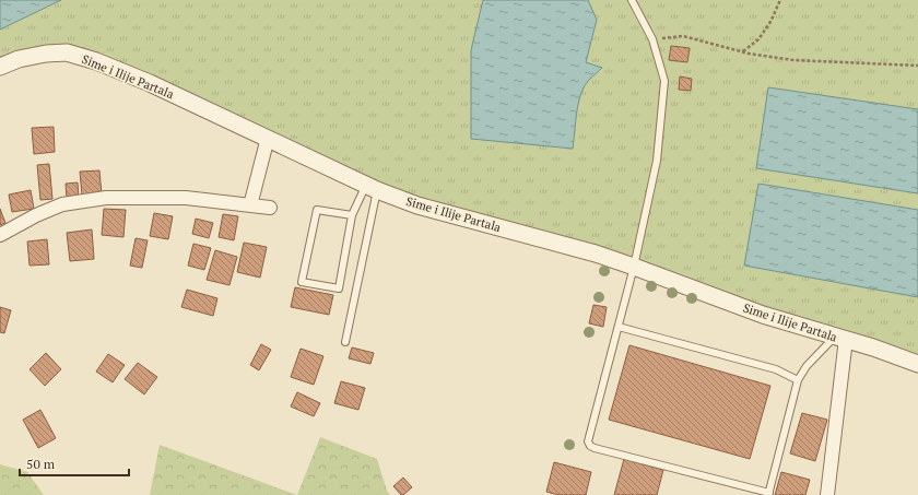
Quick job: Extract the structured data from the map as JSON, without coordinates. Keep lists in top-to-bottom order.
{
  "streets": {
    "street": ["Sime i Ilije Partala"]
  },
  "scale_bar": "50 m"
}
